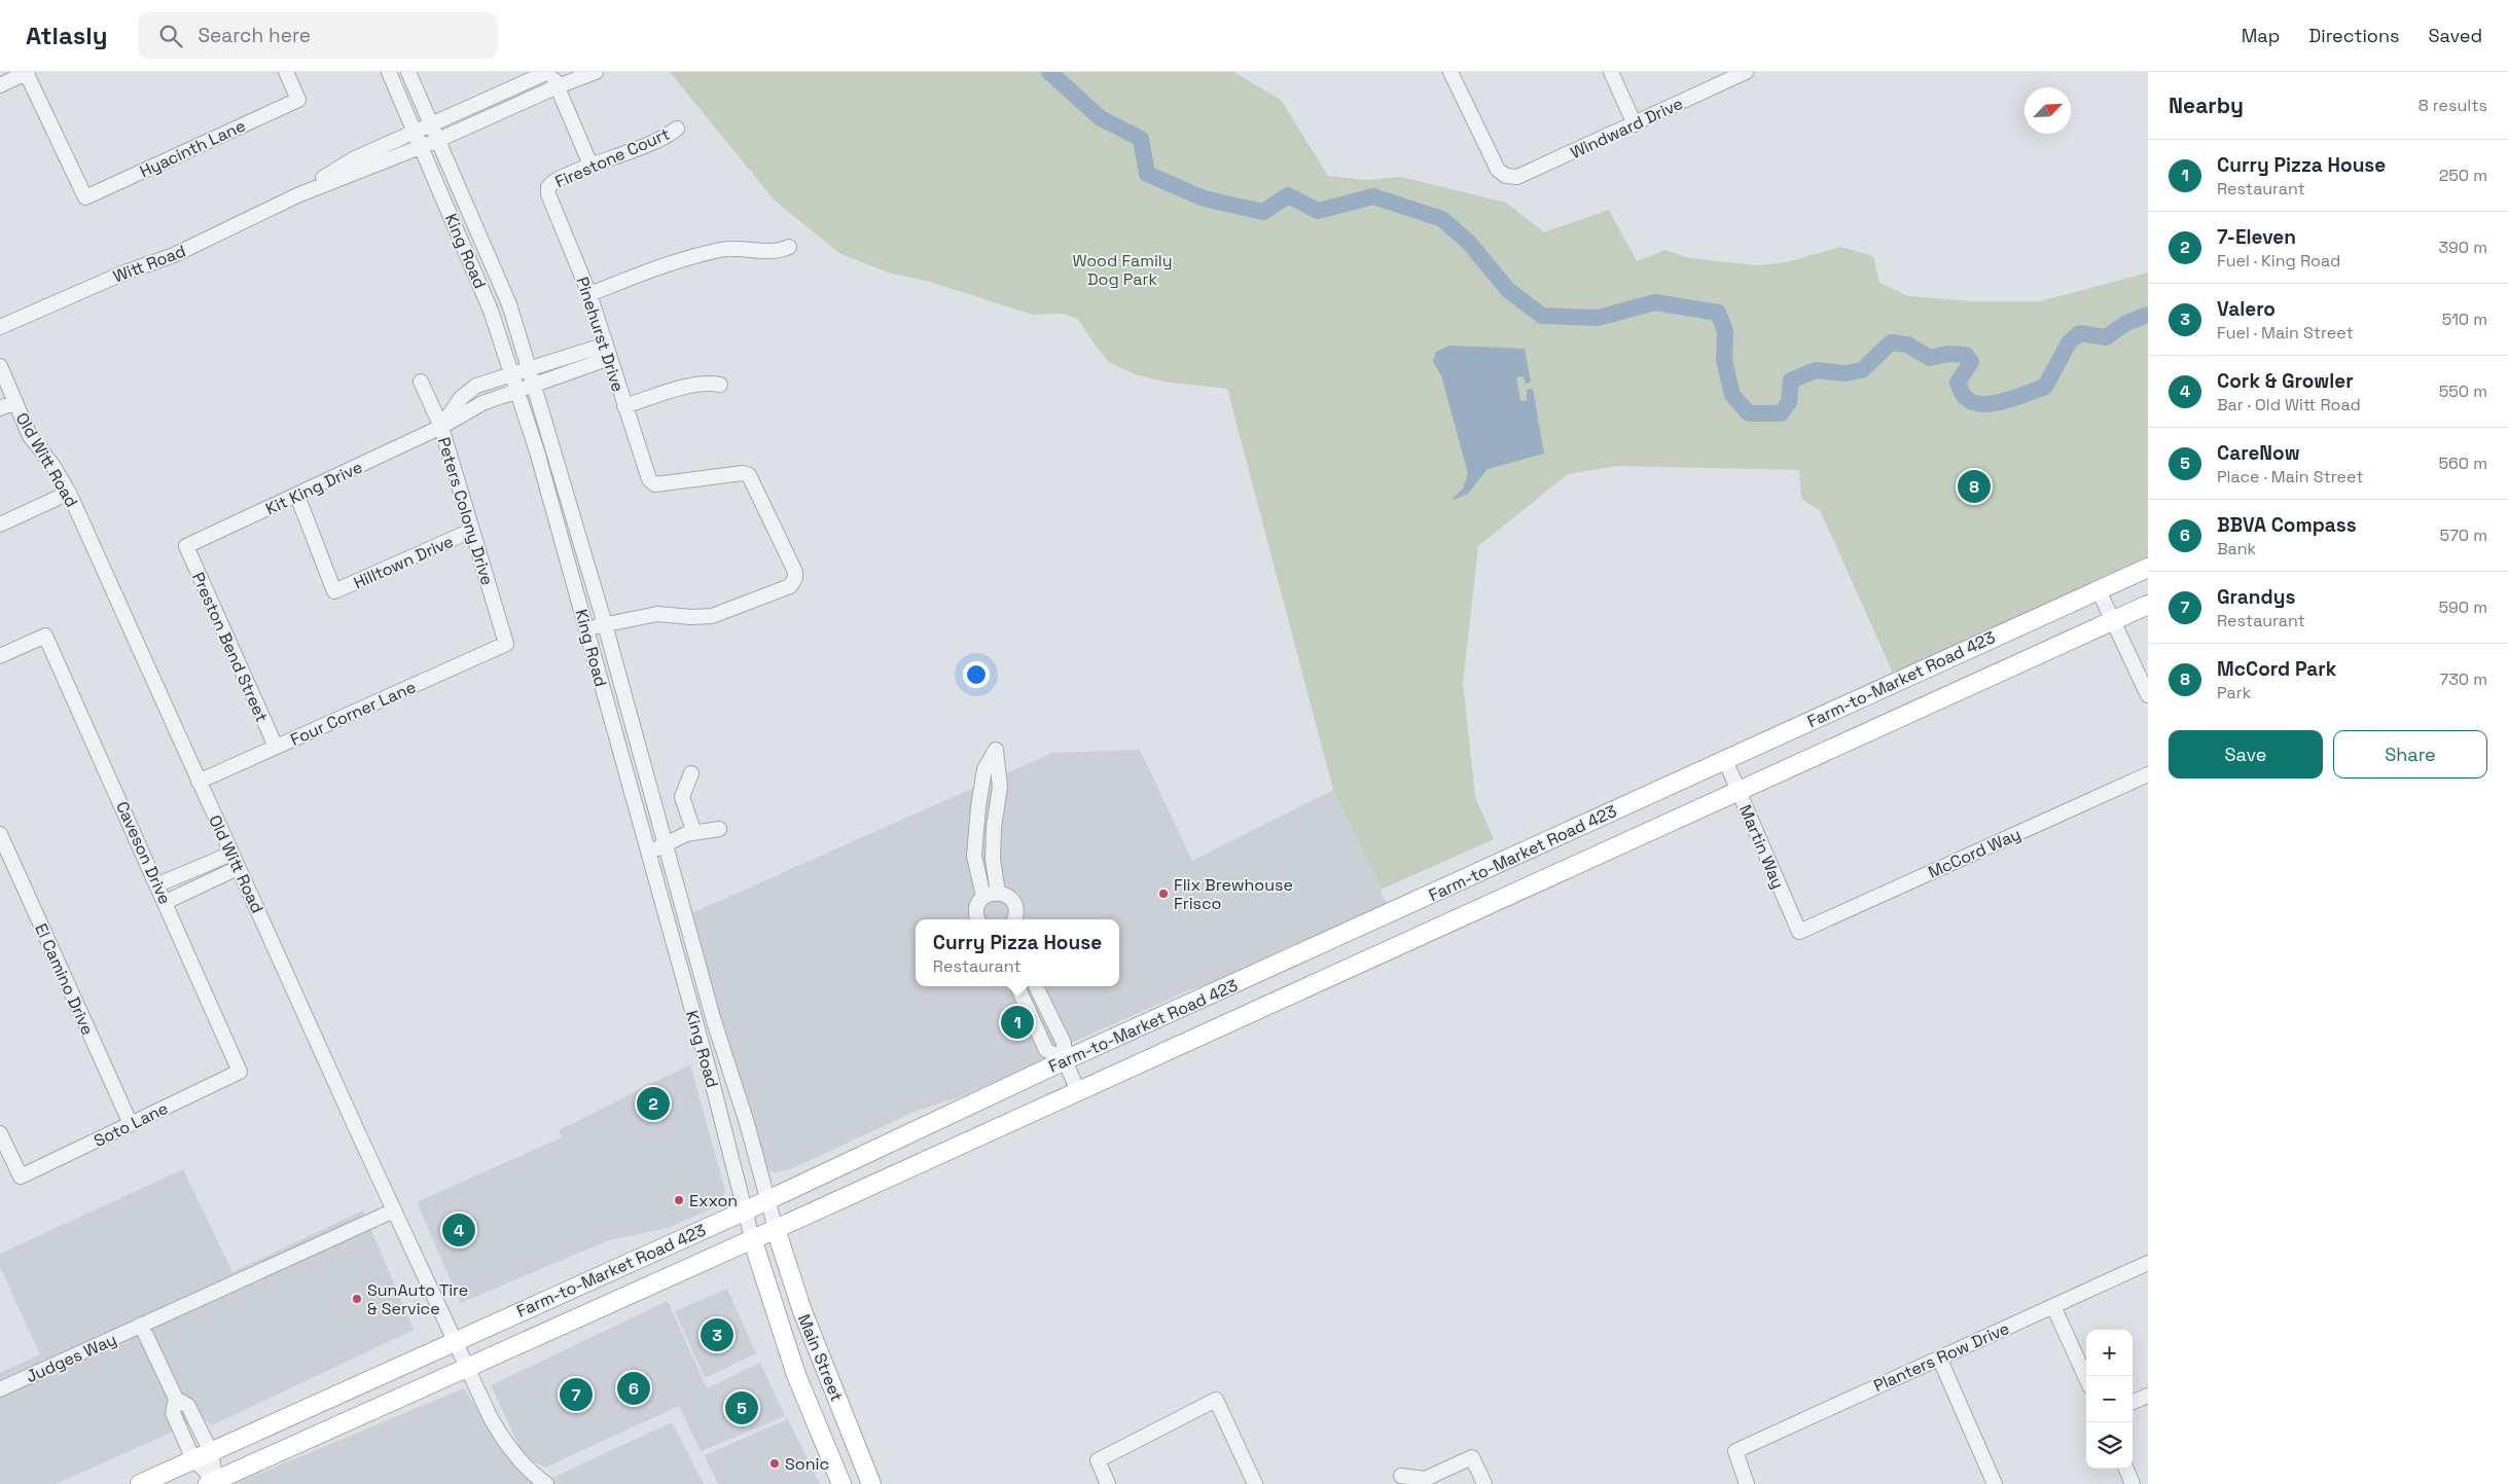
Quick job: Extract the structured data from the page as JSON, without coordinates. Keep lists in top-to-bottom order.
{
  "streets": {
    "main road": ["Farm-to-Market Road 423", "Main Street"],
    "street": [
      "Windward Drive",
      "Hyacinth Lane",
      "Firestone Court",
      "King Road",
      "Witt Road",
      "Pinehurst Drive",
      "Old Witt Road",
      "Kit King Drive",
      "Peters Colony Drive",
      "Hilltown Drive",
      "Preston Bend Street",
      "Four Corner Lane",
      "Martin Way",
      "Caveson Drive",
      "McCord Way",
      "El Camino Drive",
      "Soto Lane",
      "Planters Row Drive",
      "Judges Way"
    ]
  },
  "crossings": [
    ["Firestone Court", "Pinehurst Drive"],
    ["King Road", "Witt Road"],
    ["King Road", "Pinehurst Drive"],
    ["King Road", "Kit King Drive"],
    ["King Road", "Farm-to-Market Road 423"],
    ["King Road", "Main Street"],
    ["Pinehurst Drive", "Kit King Drive"],
    ["Old Witt Road", "Farm-to-Market Road 423"],
    ["Old Witt Road", "Four Corner Lane"],
    ["Old Witt Road", "Judges Way"],
    ["Kit King Drive", "Peters Colony Drive"],
    ["Kit King Drive", "Hilltown Drive"],
    ["Kit King Drive", "Preston Bend Street"],
    ["Peters Colony Drive", "Hilltown Drive"],
    ["Peters Colony Drive", "Four Corner Lane"],
    ["Preston Bend Street", "Four Corner Lane"],
    ["Farm-to-Market Road 423", "Martin Way"],
    ["Farm-to-Market Road 423", "Main Street"],
    ["Martin Way", "McCord Way"],
    ["Caveson Drive", "Soto Lane"],
    ["El Camino Drive", "Soto Lane"]
  ],
  "parks": ["Wood Family Dog Park"],
  "places": [
    "Flix Brewhouse Frisco",
    "Exxon",
    "SunAuto Tire & Service",
    "Sonic"
  ],
  "north": "top right",
  "page": {
    "header": "Atlasly",
    "search": "Search here",
    "nav": ["Map", "Directions", "Saved"],
    "heading": ["Nearby", "8 results"],
    "list": [
      {
        "mark": "1",
        "name": "Curry Pizza House",
        "note": "Restaurant",
        "value": "250 m"
      },
      {
        "mark": "2",
        "name": "7-Eleven",
        "note": "Fuel · King Road",
        "value": "390 m"
      },
      {
        "mark": "3",
        "name": "Valero",
        "note": "Fuel · Main Street",
        "value": "510 m"
      },
      {
        "mark": "4",
        "name": "Cork & Growler",
        "note": "Bar · Old Witt Road",
        "value": "550 m"
      },
      {
        "mark": "5",
        "name": "CareNow",
        "note": "Place · Main Street",
        "value": "560 m"
      },
      {
        "mark": "6",
        "name": "BBVA Compass",
        "note": "Bank",
        "value": "570 m"
      },
      {
        "mark": "7",
        "name": "Grandys",
        "note": "Restaurant",
        "value": "590 m"
      },
      {
        "mark": "8",
        "name": "McCord Park",
        "note": "Park",
        "value": "730 m"
      }
    ],
    "pins": [
      "8",
      "1",
      "2",
      "4",
      "3",
      "6",
      "7",
      "5"
    ],
    "buttons": ["Save", "Share"],
    "popup": ["Curry Pizza House", "Restaurant"],
    "map_buttons": ["+", "−"]
  }
}
